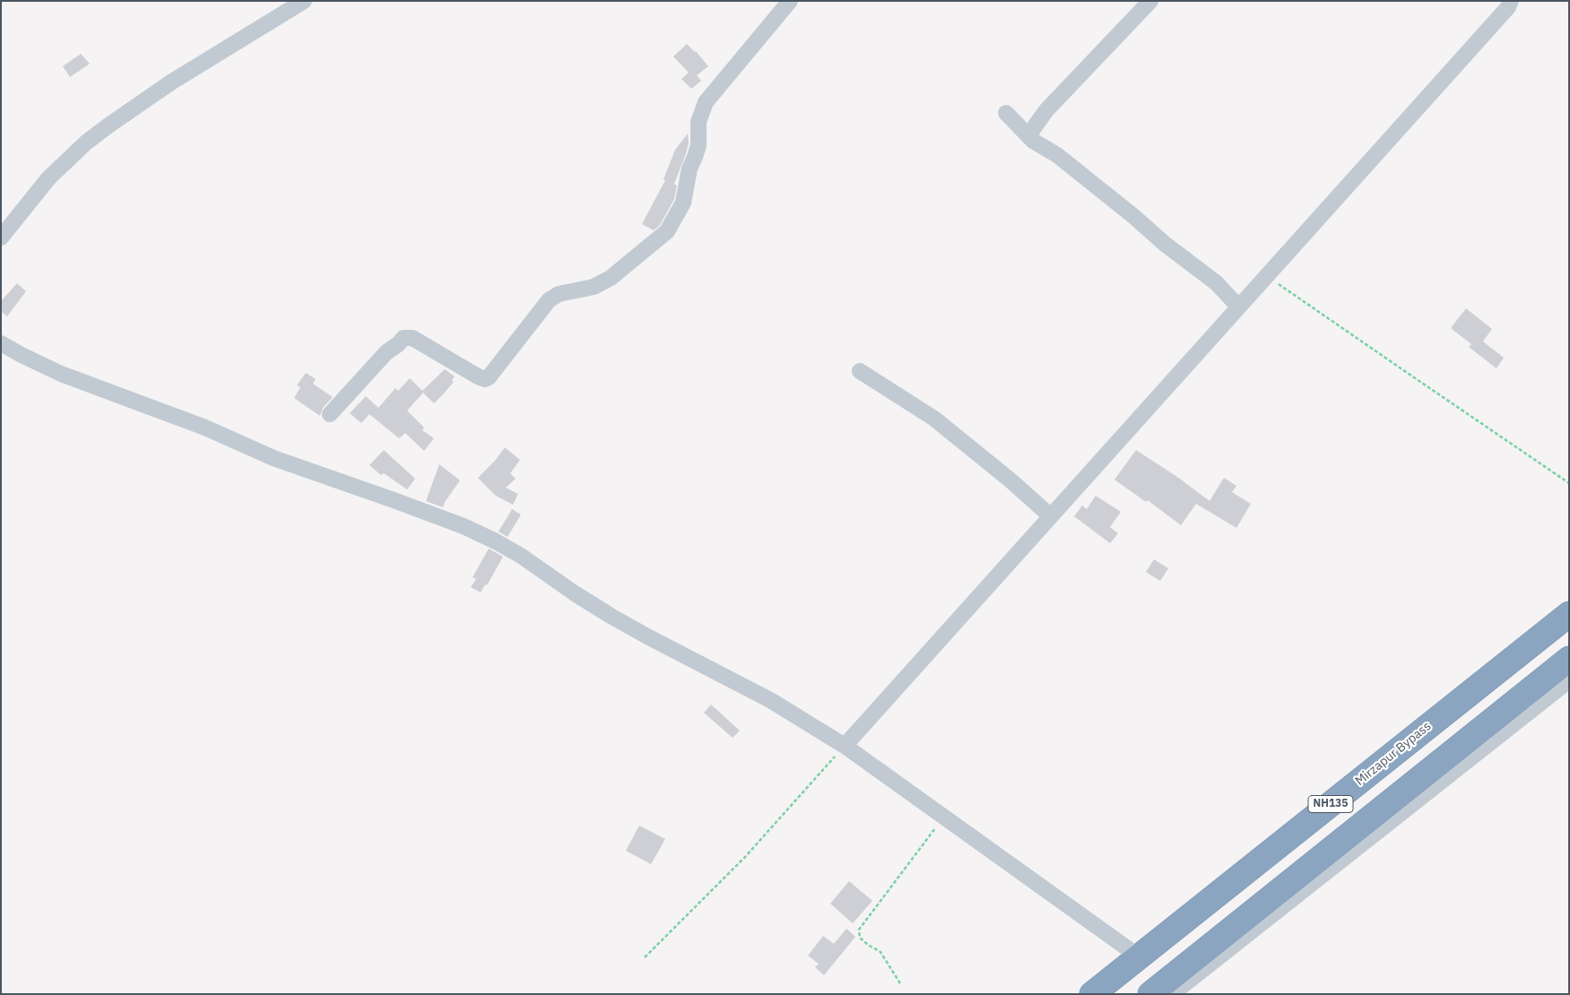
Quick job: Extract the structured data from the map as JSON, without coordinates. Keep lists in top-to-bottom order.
{
  "streets": {
    "highway": ["Mirzapur Bypass", "NH135"]
  }
}
